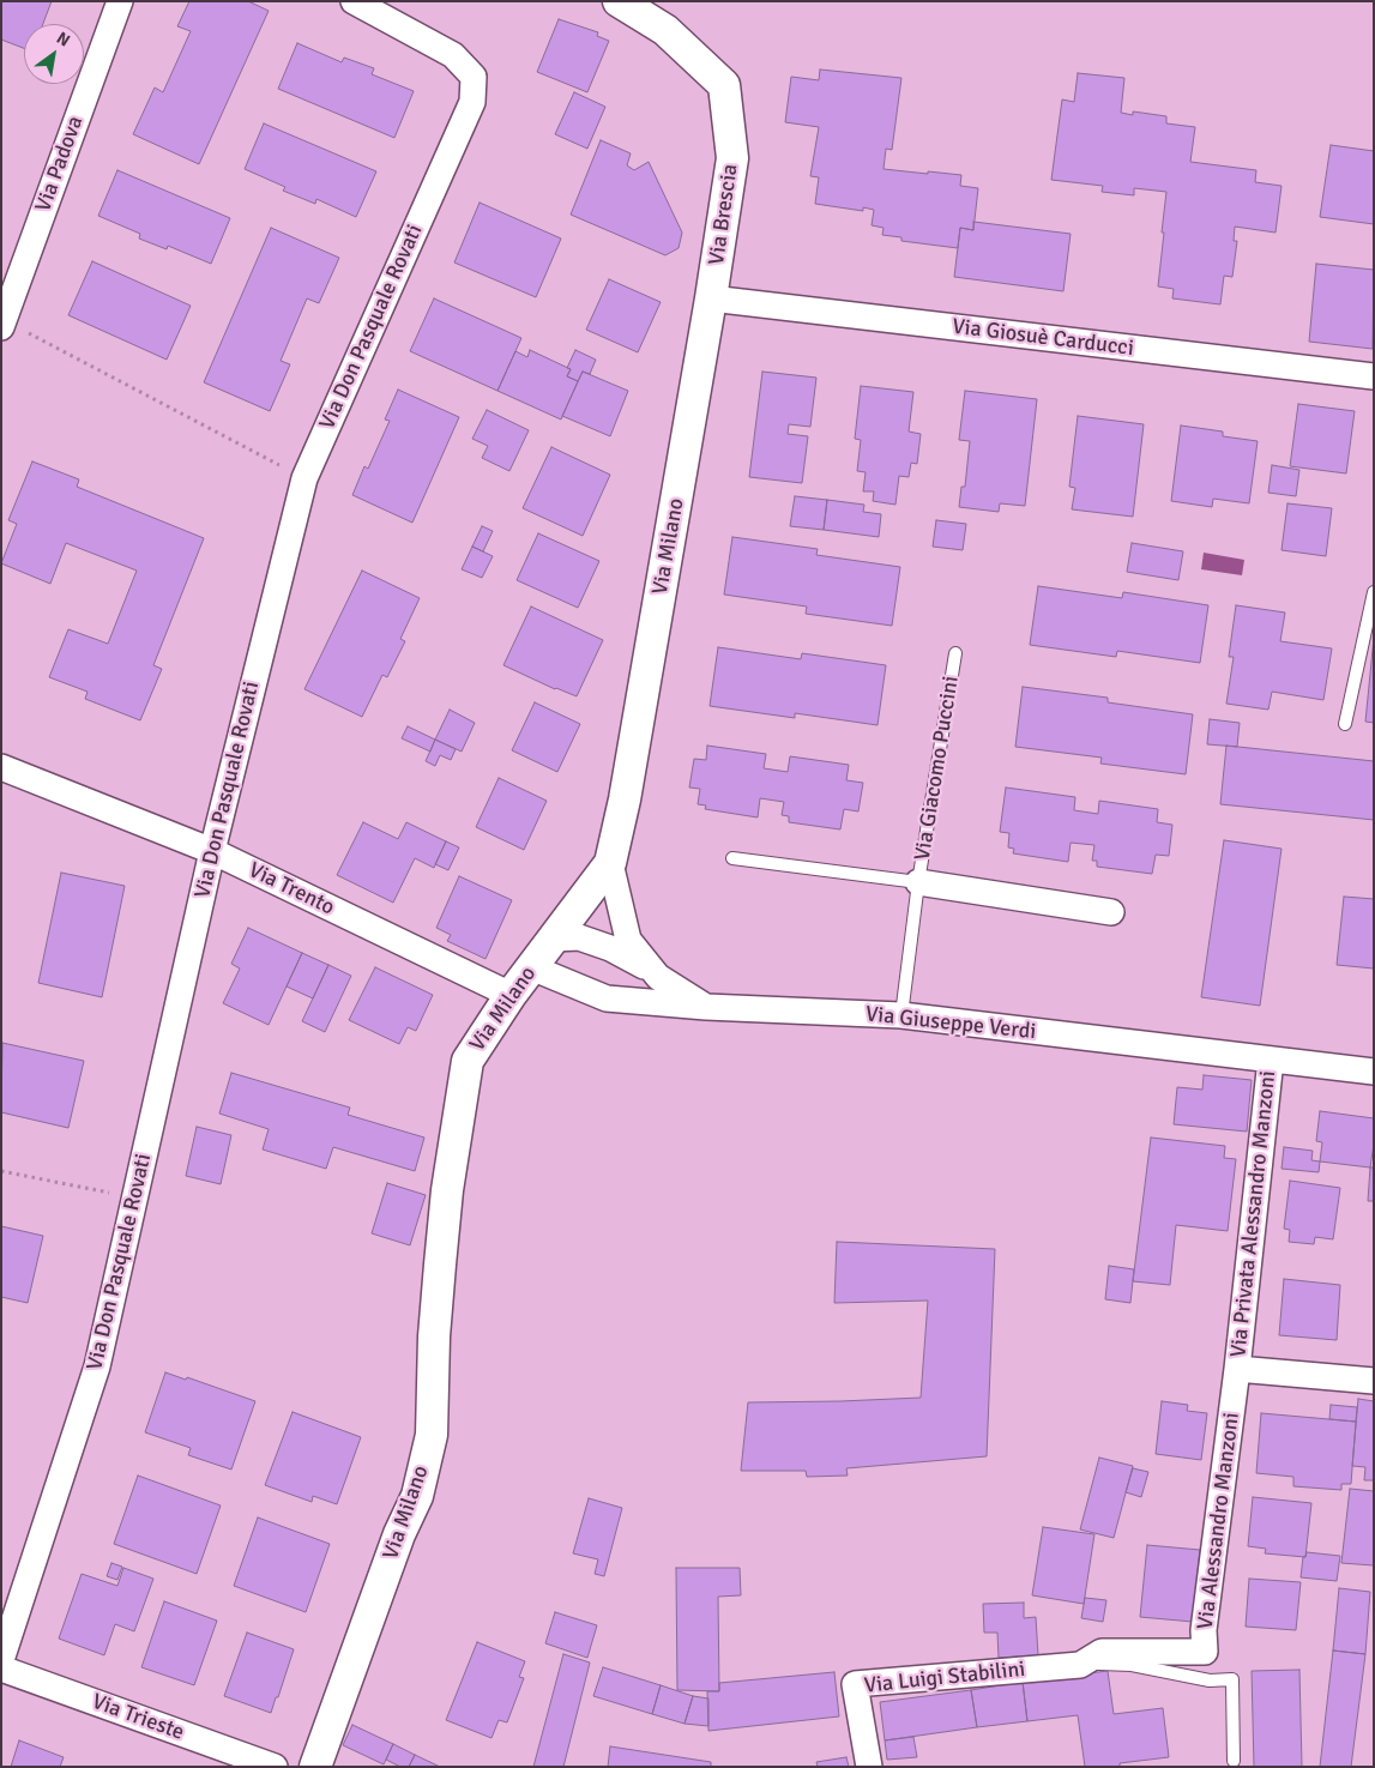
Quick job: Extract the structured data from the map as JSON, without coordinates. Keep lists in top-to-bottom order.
{
  "streets": {
    "street": [
      "Via Padova",
      "Via Brescia",
      "Via Don Pasquale Rovati",
      "Via Giosuè Carducci",
      "Via Milano",
      "Via Giacomo Puccini",
      "Via Trento",
      "Via Giuseppe Verdi",
      "Via Privata Alessandro Manzoni",
      "Via Alessandro Manzoni",
      "Via Luigi Stabilini",
      "Via Trieste"
    ]
  },
  "crossings": [
    ["Via Brescia", "Via Giosuè Carducci"],
    ["Via Brescia", "Via Milano"],
    ["Via Don Pasquale Rovati", "Via Trento"],
    ["Via Giosuè Carducci", "Via Milano"],
    ["Via Milano", "Via Trento"],
    ["Via Milano", "Via Giuseppe Verdi"],
    ["Via Giacomo Puccini", "Via Giuseppe Verdi"],
    ["Via Giuseppe Verdi", "Via Privata Alessandro Manzoni"],
    ["Via Privata Alessandro Manzoni", "Via Alessandro Manzoni"],
    ["Via Alessandro Manzoni", "Via Luigi Stabilini"]
  ],
  "north": "top right"
}
